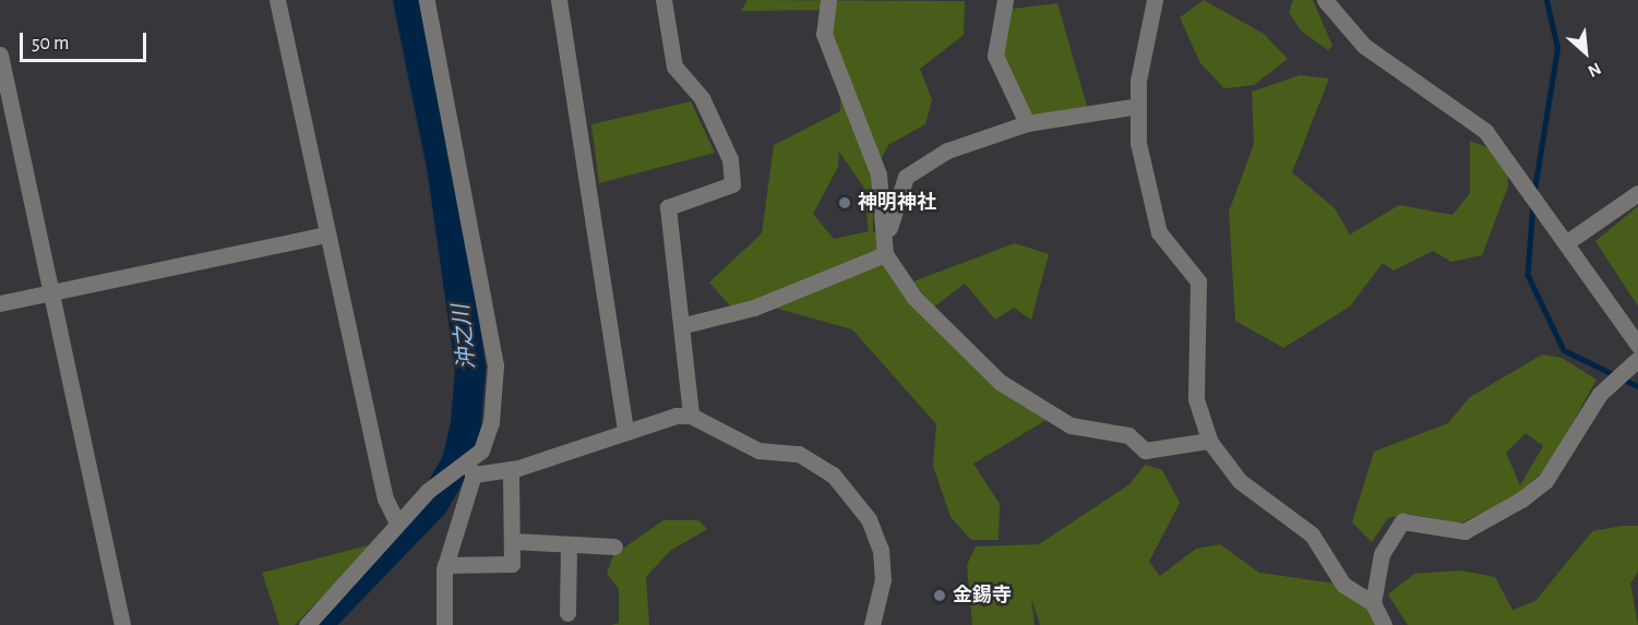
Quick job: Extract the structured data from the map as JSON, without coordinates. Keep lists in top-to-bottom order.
{
  "water": ["沖之川"],
  "places": ["神明神社", "金錫寺"],
  "scale_bar": "50 m",
  "north": "bottom right"
}
